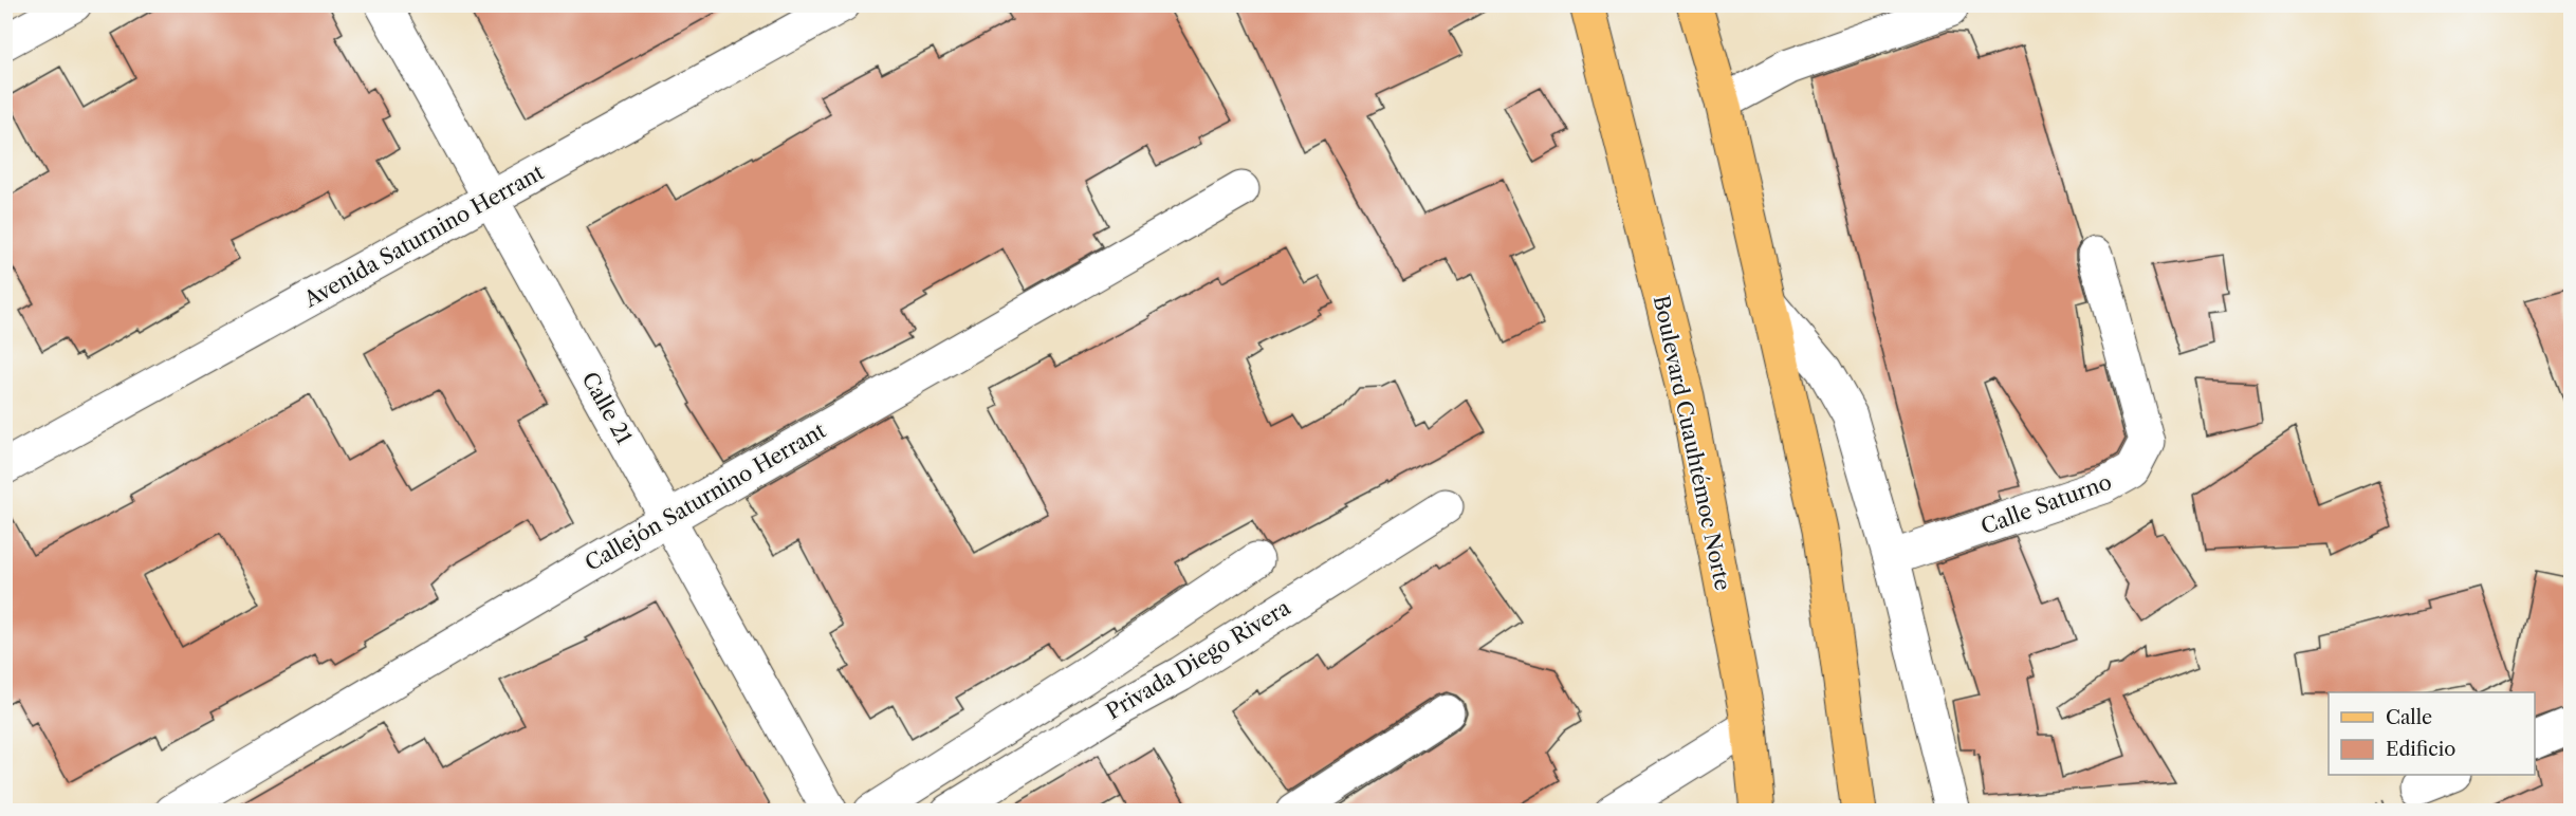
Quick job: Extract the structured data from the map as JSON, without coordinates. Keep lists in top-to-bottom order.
{
  "streets": {
    "main road": ["Boulevard Cuauhtémoc Norte"],
    "street": [
      "Avenida Saturnino Herrant",
      "Calle 21",
      "Callejón Saturnino Herrant",
      "Calle Saturno",
      "Privada Diego Rivera"
    ]
  },
  "crossings": [
    ["Avenida Saturnino Herrant", "Calle 21"],
    ["Calle 21", "Callejón Saturnino Herrant"]
  ],
  "legend": ["Calle", "Edificio"]
}
